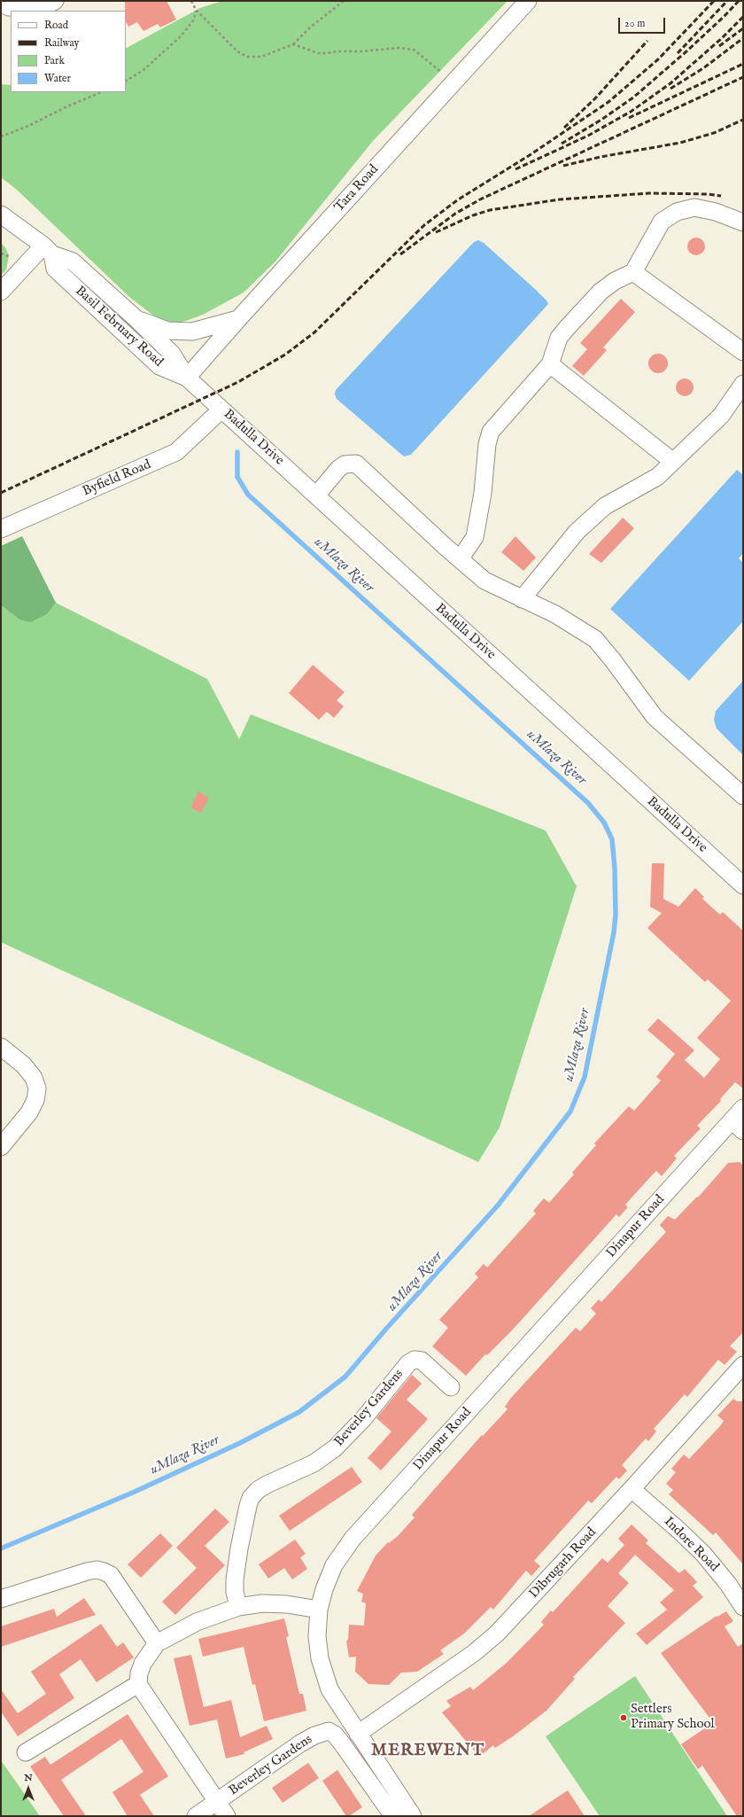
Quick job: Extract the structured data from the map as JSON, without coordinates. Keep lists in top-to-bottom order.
{
  "streets": {
    "street": [
      "Tara Road",
      "Basil February Road",
      "Badulla Drive",
      "Byfield Road",
      "Dinapur Road",
      "Beverley Gardens",
      "Indore Road",
      "Dibrugarh Road"
    ]
  },
  "crossings": [
    ["Tara Road", "Basil February Road"],
    ["Tara Road", "Badulla Drive"],
    ["Basil February Road", "Badulla Drive"],
    ["Badulla Drive", "Byfield Road"],
    ["Dinapur Road", "Dibrugarh Road"],
    ["Indore Road", "Dibrugarh Road"]
  ],
  "districts": ["MEREWENT"],
  "water": ["uMlaza River"],
  "places": ["Settlers Primary School"],
  "legend": [
    "Road",
    "Railway",
    "Park",
    "Water"
  ],
  "scale_bar": "20 m",
  "north": "top"
}
